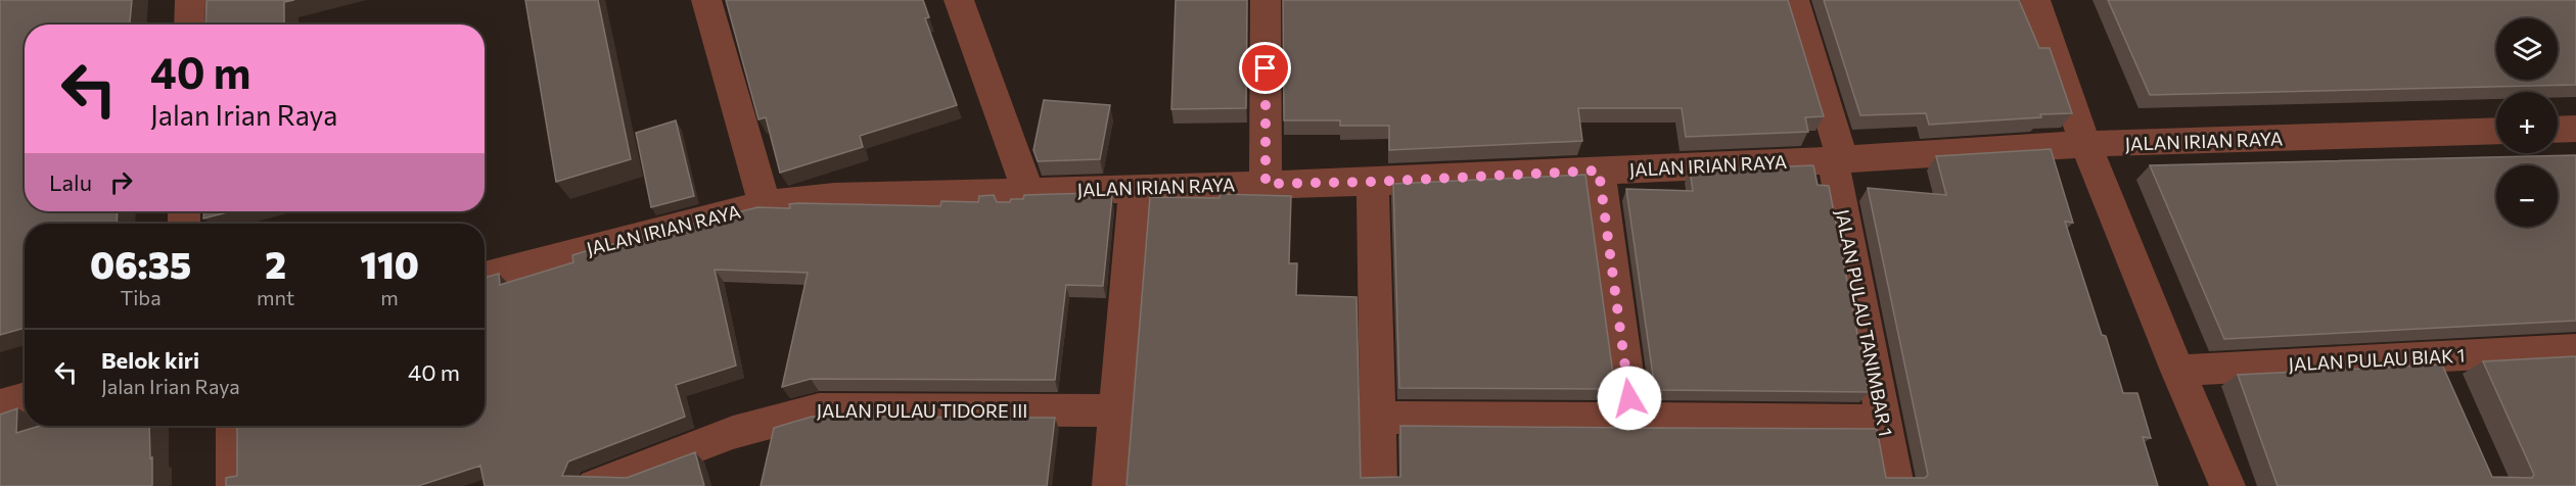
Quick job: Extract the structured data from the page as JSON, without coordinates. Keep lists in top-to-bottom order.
{
  "streets": {
    "street": [
      "JALAN IRIAN RAYA",
      "JALAN PULAU TANIMBAR 1",
      "JALAN PULAU BIAK 1",
      "JALAN PULAU TIDORE III"
    ]
  },
  "crossings": [
    ["JALAN IRIAN RAYA", "JALAN PULAU TANIMBAR 1"]
  ],
  "page": {
    "map_buttons": ["+", "−"],
    "turn": ["40 m", "Jalan Irian Raya"],
    "then": "Lalu",
    "eta": [
      "06:35",
      "Tiba",
      "2",
      "mnt",
      "110",
      "m"
    ],
    "list": [
      {
        "name": "Belok kiri",
        "note": "Jalan Irian Raya",
        "value": "40 m"
      }
    ]
  }
}
